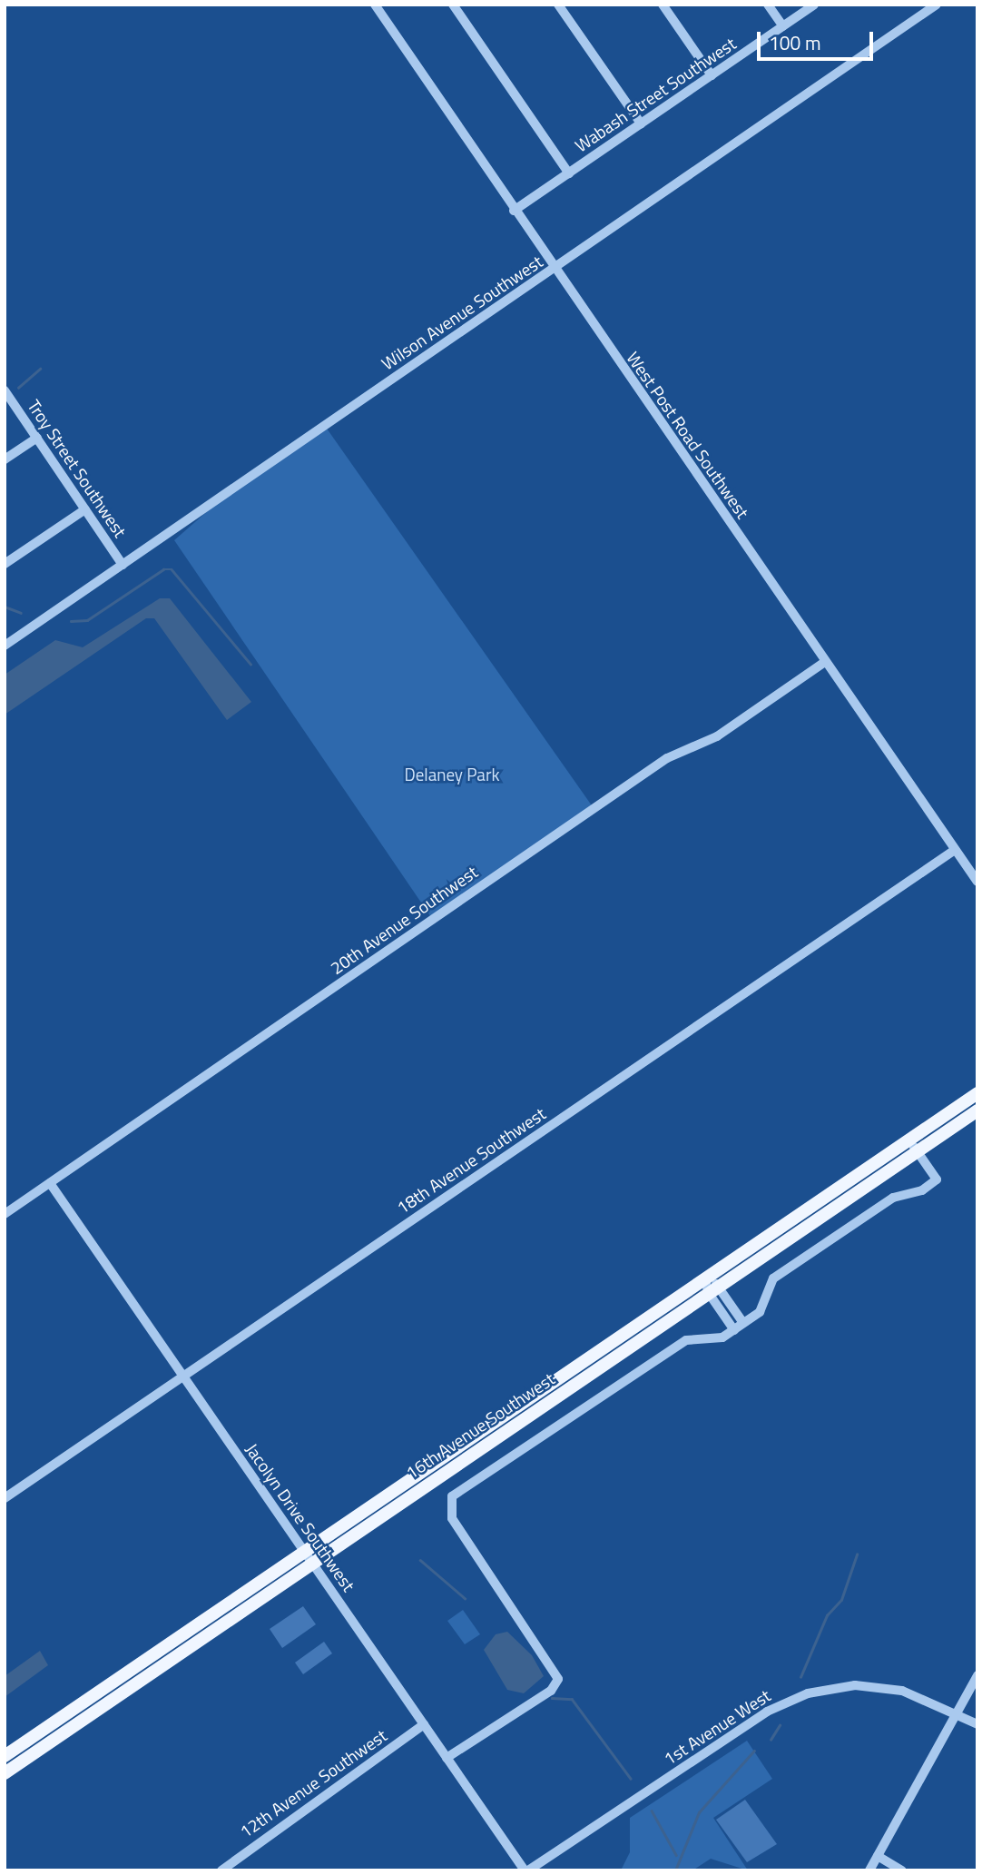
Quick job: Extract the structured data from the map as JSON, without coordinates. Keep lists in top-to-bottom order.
{
  "streets": {
    "main road": ["16th Avenue Southwest"],
    "street": [
      "Wabash Street Southwest",
      "Wilson Avenue Southwest",
      "West Post Road Southwest",
      "Troy Street Southwest",
      "20th Avenue Southwest",
      "18th Avenue Southwest",
      "Jacolyn Drive Southwest",
      "1st Avenue West",
      "12th Avenue Southwest"
    ]
  },
  "crossings": [
    ["Wabash Street Southwest", "West Post Road Southwest"],
    ["Wilson Avenue Southwest", "West Post Road Southwest"],
    ["Wilson Avenue Southwest", "Troy Street Southwest"],
    ["West Post Road Southwest", "20th Avenue Southwest"],
    ["West Post Road Southwest", "18th Avenue Southwest"],
    ["20th Avenue Southwest", "Jacolyn Drive Southwest"],
    ["18th Avenue Southwest", "Jacolyn Drive Southwest"],
    ["16th Avenue Southwest", "Jacolyn Drive Southwest"],
    ["Jacolyn Drive Southwest", "1st Avenue West"],
    ["Jacolyn Drive Southwest", "12th Avenue Southwest"]
  ],
  "parks": ["Delaney Park"],
  "scale_bar": "100 m"
}
